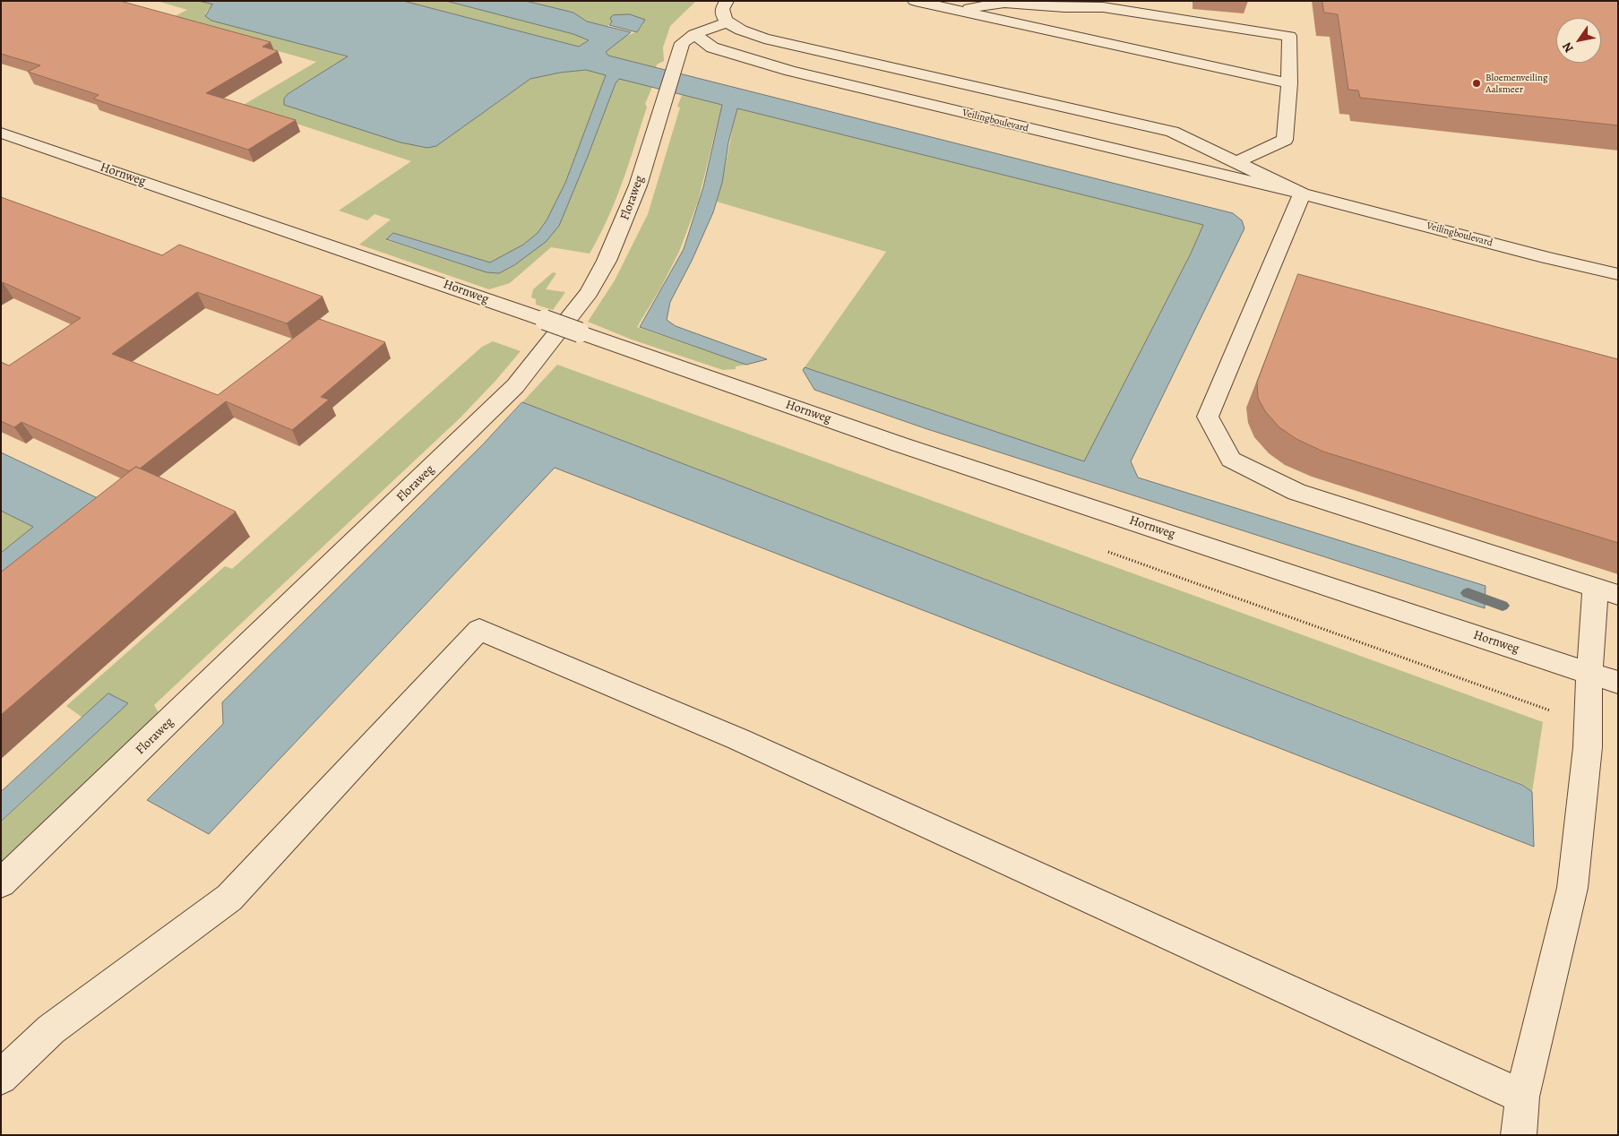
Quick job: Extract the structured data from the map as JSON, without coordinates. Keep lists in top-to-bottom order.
{
  "streets": {
    "street": ["Veilingboulevard", "Hornweg", "Floraweg"]
  },
  "crossings": [
    ["Veilingboulevard", "Floraweg"]
  ],
  "places": ["Bloemenveiling Aalsmeer"],
  "north": "bottom left"
}
